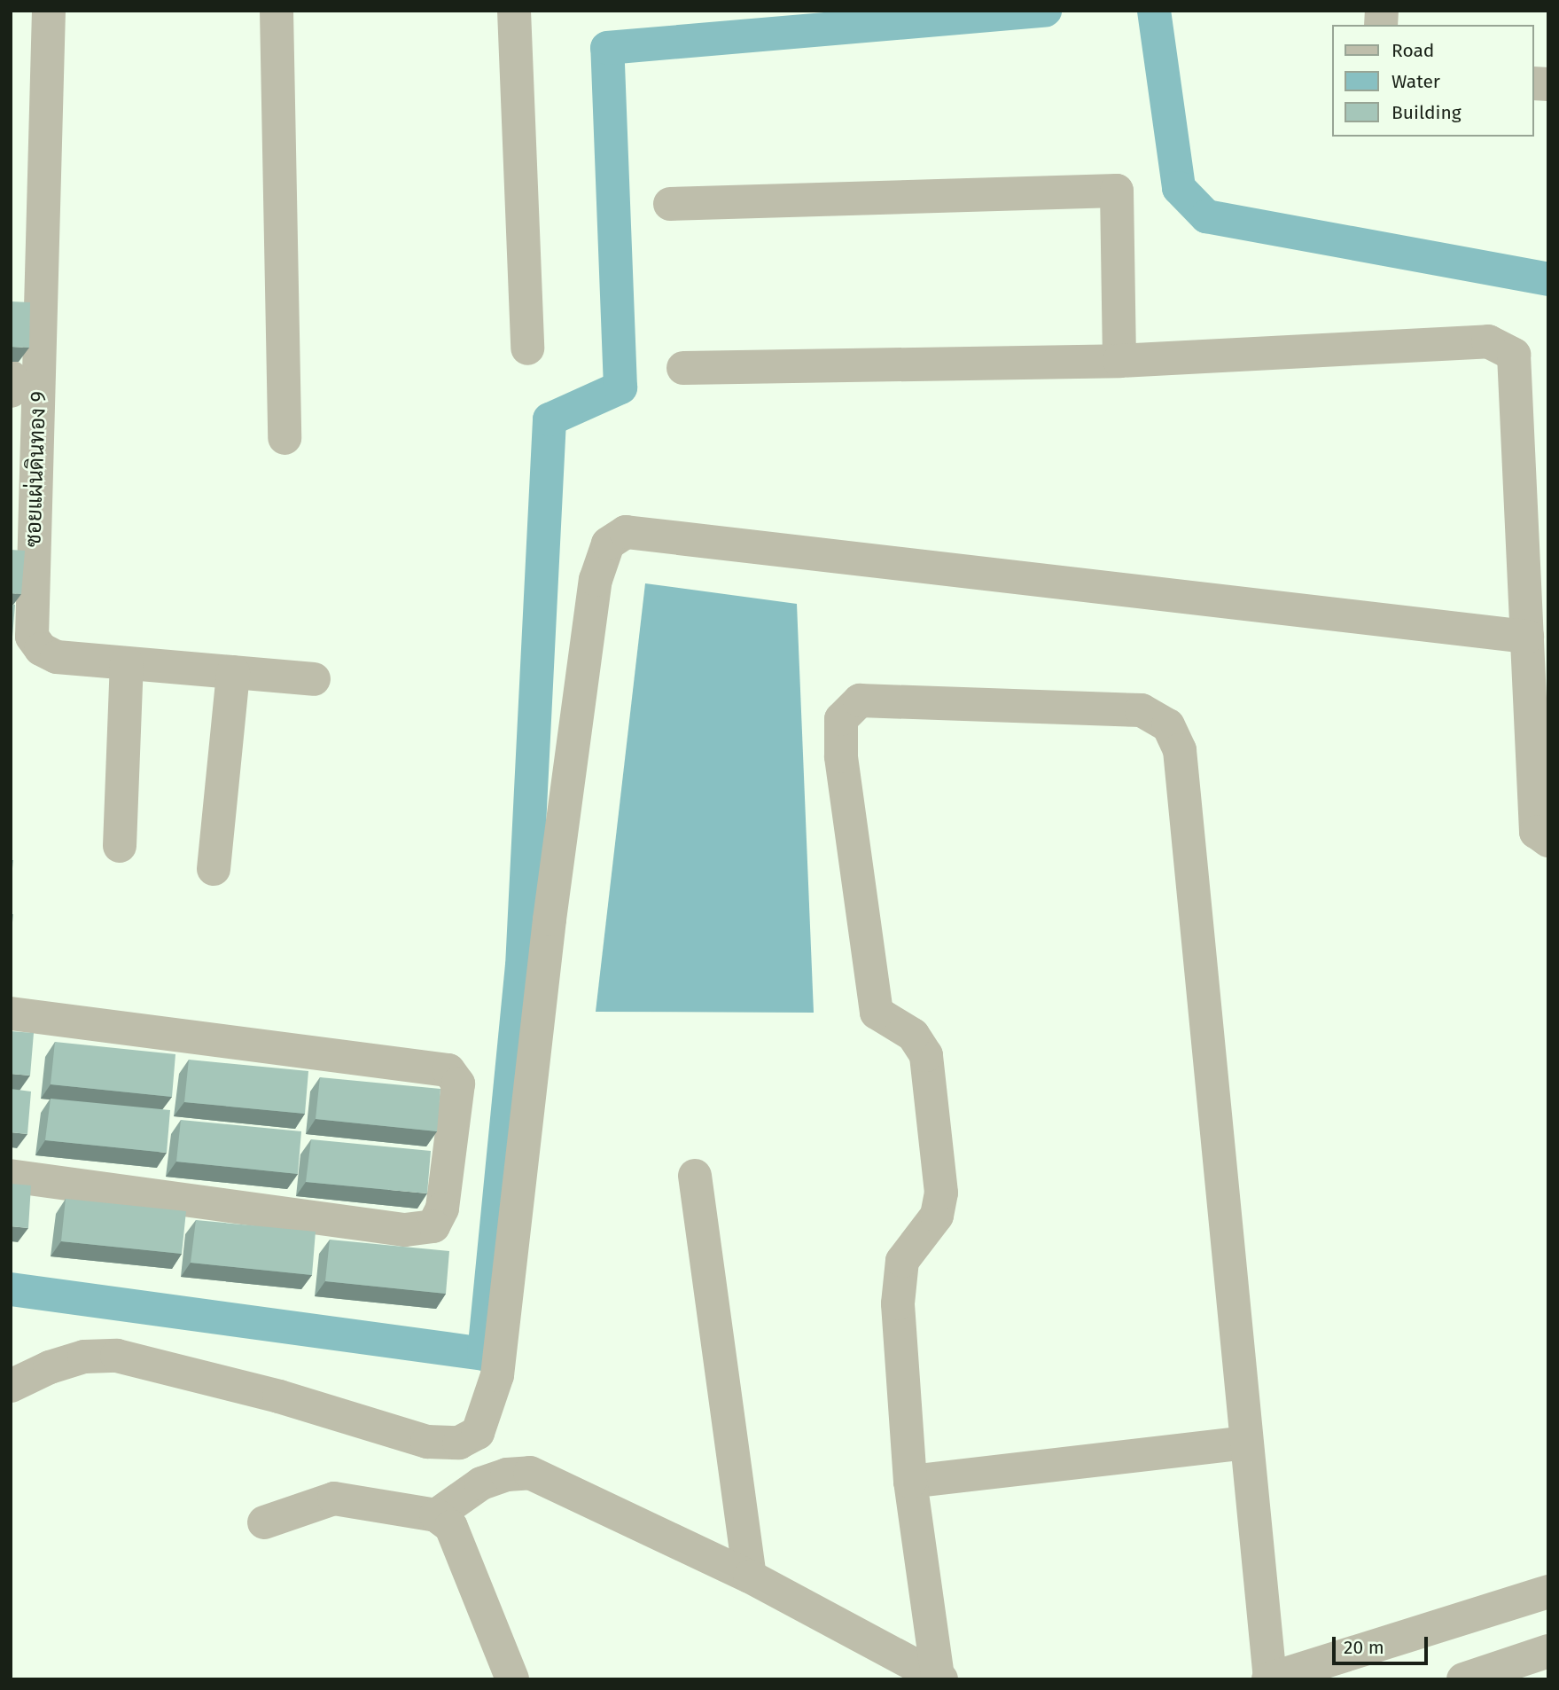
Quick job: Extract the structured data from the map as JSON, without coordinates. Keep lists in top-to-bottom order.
{
  "streets": {
    "street": ["ซอยแผ่นดินทอง 9"]
  },
  "legend": ["Road", "Water", "Building"],
  "scale_bar": "20 m"
}
